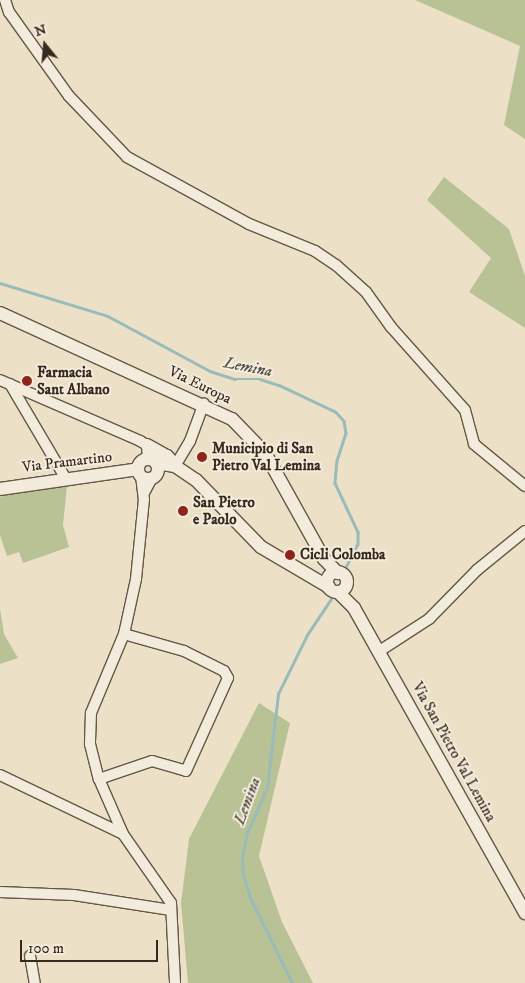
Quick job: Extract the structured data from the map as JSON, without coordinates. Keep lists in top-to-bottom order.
{
  "streets": {
    "street": ["Via Europa", "Via Pramartino", "Via San Pietro Val Lemina"]
  },
  "crossings": [
    ["Via Europa", "Via San Pietro Val Lemina"]
  ],
  "water": ["Lemina"],
  "places": [
    "Farmacia Sant Albano",
    "Municipio di San Pietro Val Lemina",
    "San Pietro e Paolo",
    "Cicli Colomba"
  ],
  "scale_bar": "100 m",
  "north": "top"
}
